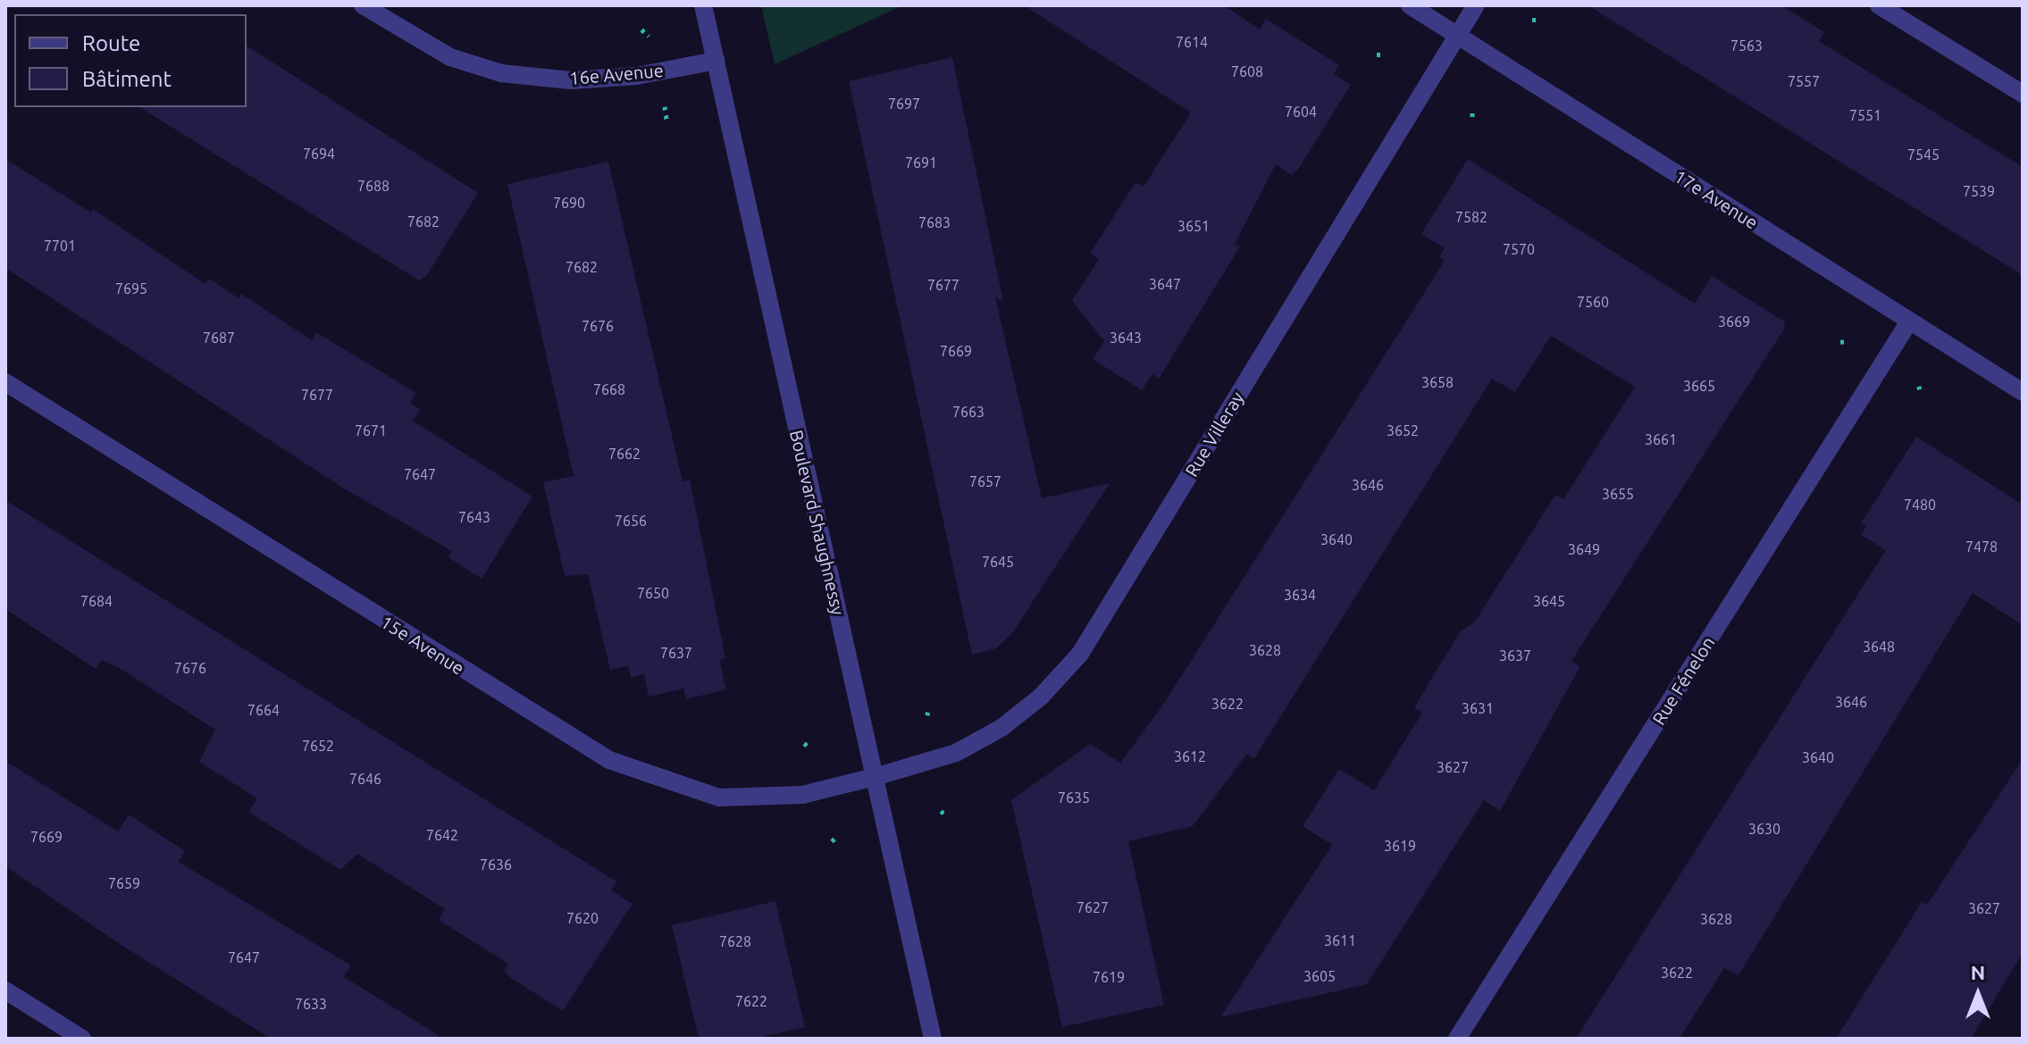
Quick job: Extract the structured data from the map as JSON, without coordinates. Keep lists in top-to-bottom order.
{
  "streets": {
    "street": [
      "16e Avenue",
      "17e Avenue",
      "Rue Villeray",
      "Boulevard Shaughnessy",
      "15e Avenue",
      "Rue Fénelon"
    ]
  },
  "crossings": [
    ["16e Avenue", "Boulevard Shaughnessy"],
    ["17e Avenue", "Rue Villeray"],
    ["17e Avenue", "Rue Fénelon"],
    ["Rue Villeray", "Boulevard Shaughnessy"],
    ["Rue Villeray", "15e Avenue"],
    ["Boulevard Shaughnessy", "15e Avenue"]
  ],
  "house_numbers": [
    "7614",
    "7563",
    "7608",
    "7557",
    "7697",
    "7604",
    "7551",
    "7694",
    "7545",
    "7691",
    "7688",
    "7539",
    "7690",
    "7582",
    "7682",
    "7683",
    "3651",
    "7701",
    "7570",
    "7682",
    "3647",
    "7677",
    "7695",
    "7560",
    "3669",
    "7676",
    "7687",
    "3643",
    "7669",
    "3658",
    "3665",
    "7668",
    "7677",
    "7663",
    "7671",
    "3652",
    "3661",
    "7662",
    "7647",
    "7657",
    "3646",
    "3655",
    "7480",
    "7643",
    "7656",
    "3640",
    "7478",
    "3649",
    "7645",
    "7650",
    "3634",
    "7684",
    "3645",
    "3648",
    "3628",
    "7637",
    "3637",
    "7676",
    "3646",
    "3622",
    "3631",
    "7664",
    "7652",
    "3612",
    "3640",
    "3627",
    "7646",
    "7635",
    "3630",
    "7642",
    "7669",
    "3619",
    "7636",
    "7659",
    "7627",
    "3627",
    "7620",
    "3628",
    "3611",
    "7628",
    "7647",
    "3622",
    "3605",
    "7619",
    "7622",
    "7633"
  ],
  "legend": ["Route", "Bâtiment"],
  "north": "top"
}
